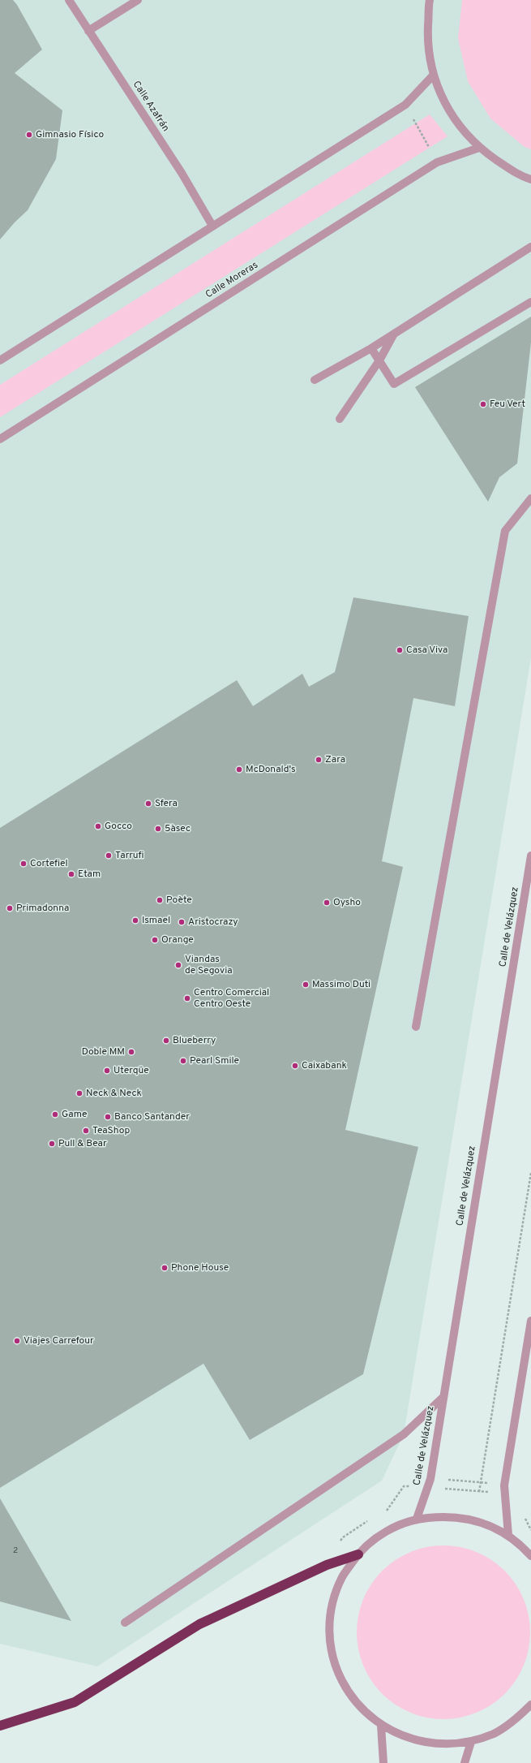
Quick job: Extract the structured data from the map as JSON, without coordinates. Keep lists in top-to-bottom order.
{
  "streets": {
    "street": ["Calle Azafrán", "Calle Moreras", "Calle de Velázquez"]
  },
  "places": [
    "Gimnasio Físico",
    "Feu Vert",
    "Casa Viva",
    "Zara",
    "McDonald's",
    "Sfera",
    "Gocco",
    "5àsec",
    "Tarrufi",
    "Cortefiel",
    "Etam",
    "Poète",
    "Oysho",
    "Primadonna",
    "Ismael",
    "Aristocrazy",
    "Orange",
    "Viandas de Segovia",
    "Massimo Duti",
    "Centro Comercial Centro Oeste",
    "Blueberry",
    "Doble MM",
    "Pearl Smile",
    "Caixabank",
    "Uterqüe",
    "Neck & Neck",
    "Game",
    "Banco Santander",
    "TeaShop",
    "Pull & Bear",
    "Phone House",
    "Viajes Carrefour"
  ],
  "house_numbers": ["2"]
}
